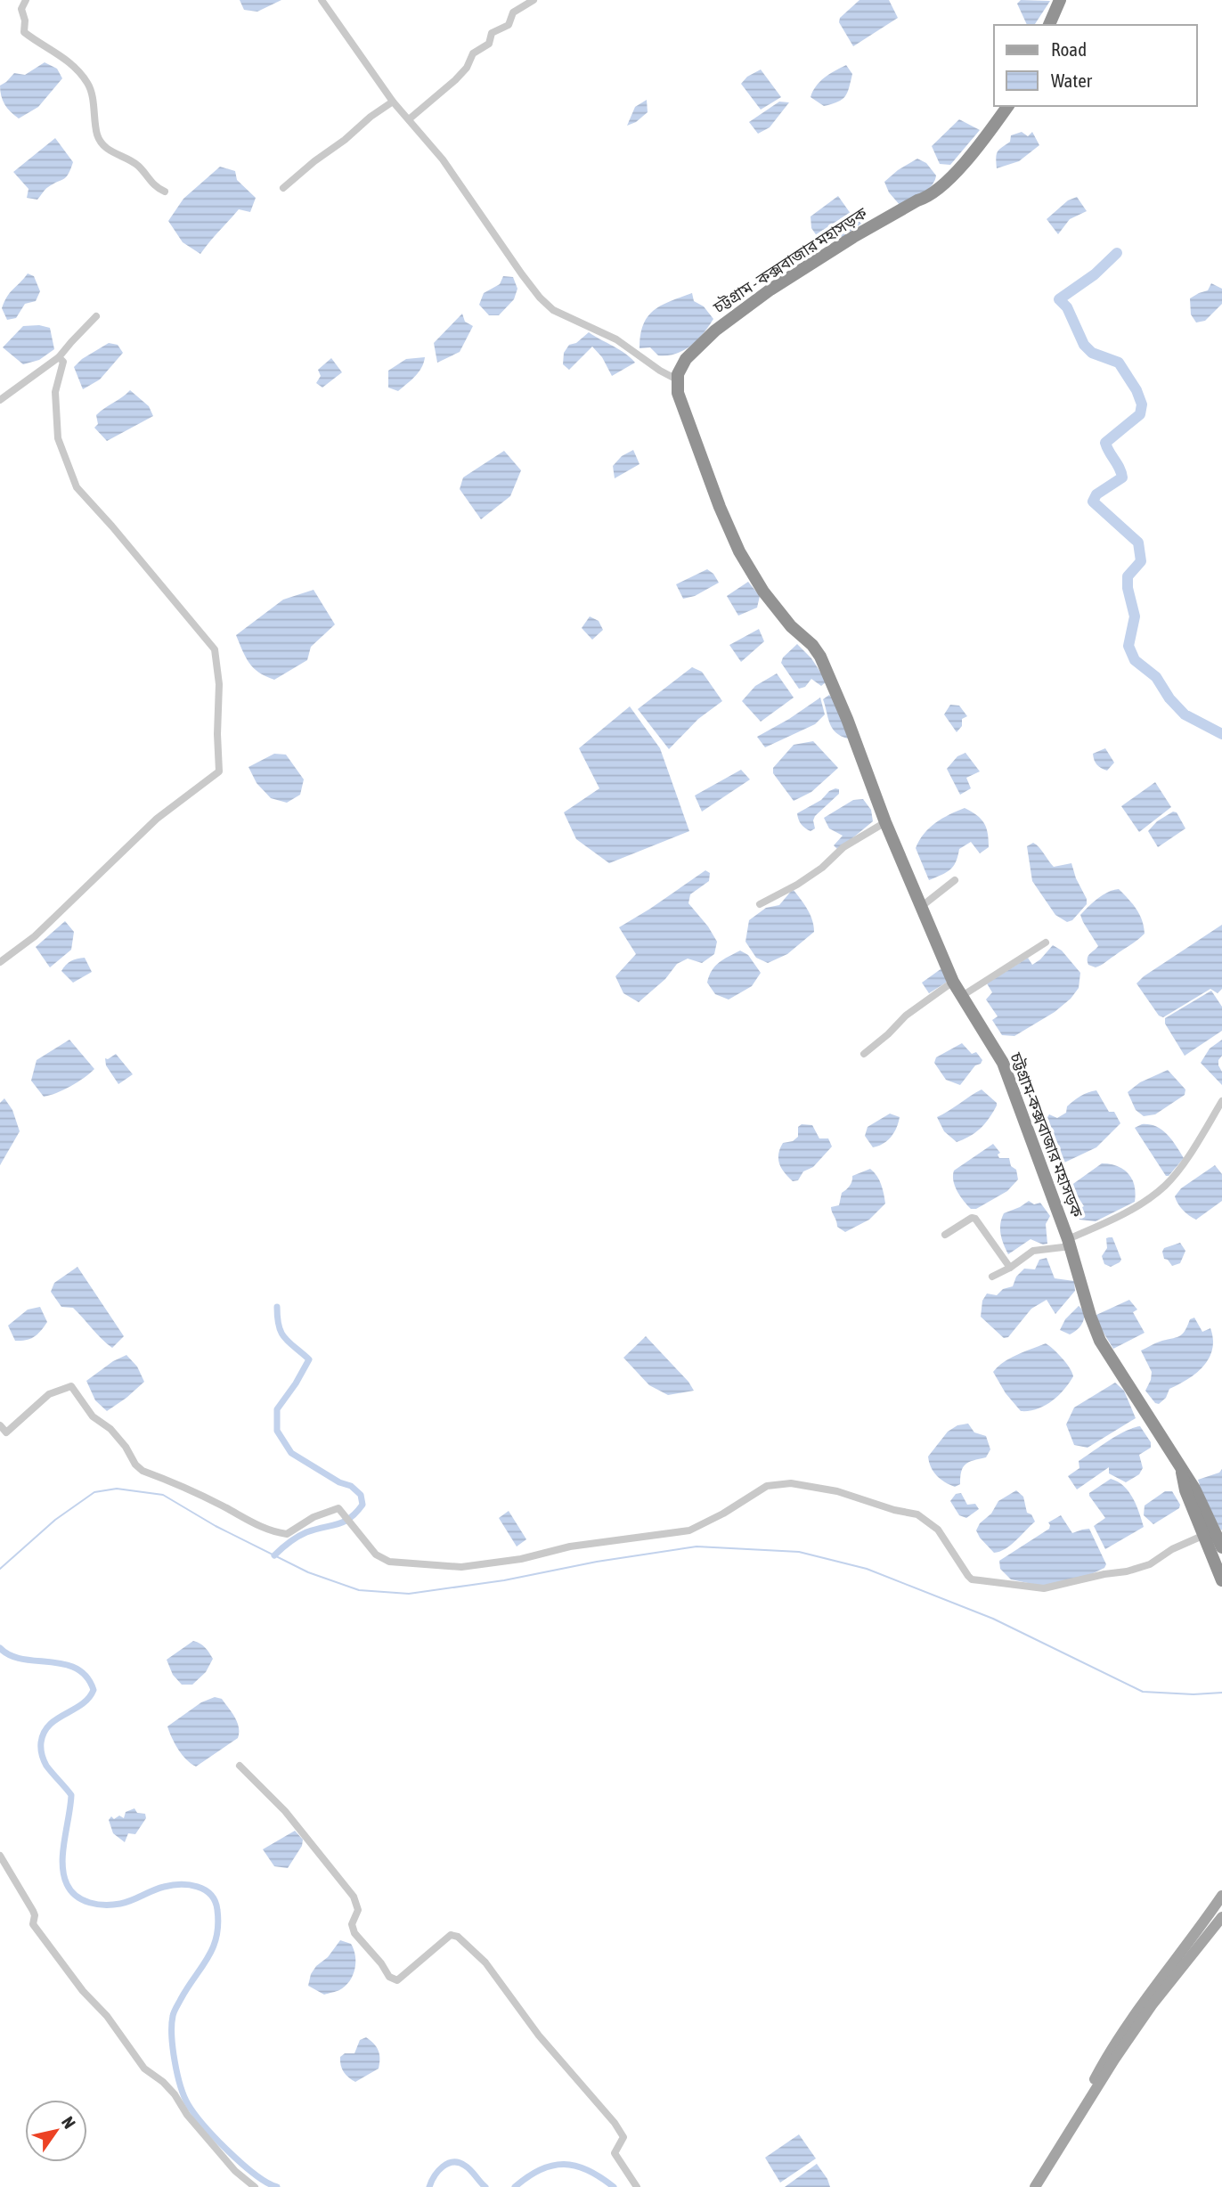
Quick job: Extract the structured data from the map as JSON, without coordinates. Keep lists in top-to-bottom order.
{
  "streets": {
    "highway": ["চট্টগ্রাম - কক্সবাজার মহাসড়ক", "চট্টগ্রাম-কক্সবাজার মহাসড়ক"]
  },
  "crossings": [
    ["চট্টগ্রাম - কক্সবাজার মহাসড়ক", "চট্টগ্রাম-কক্সবাজার মহাসড়ক"]
  ],
  "legend": ["Road", "Water"],
  "north": "top right"
}
